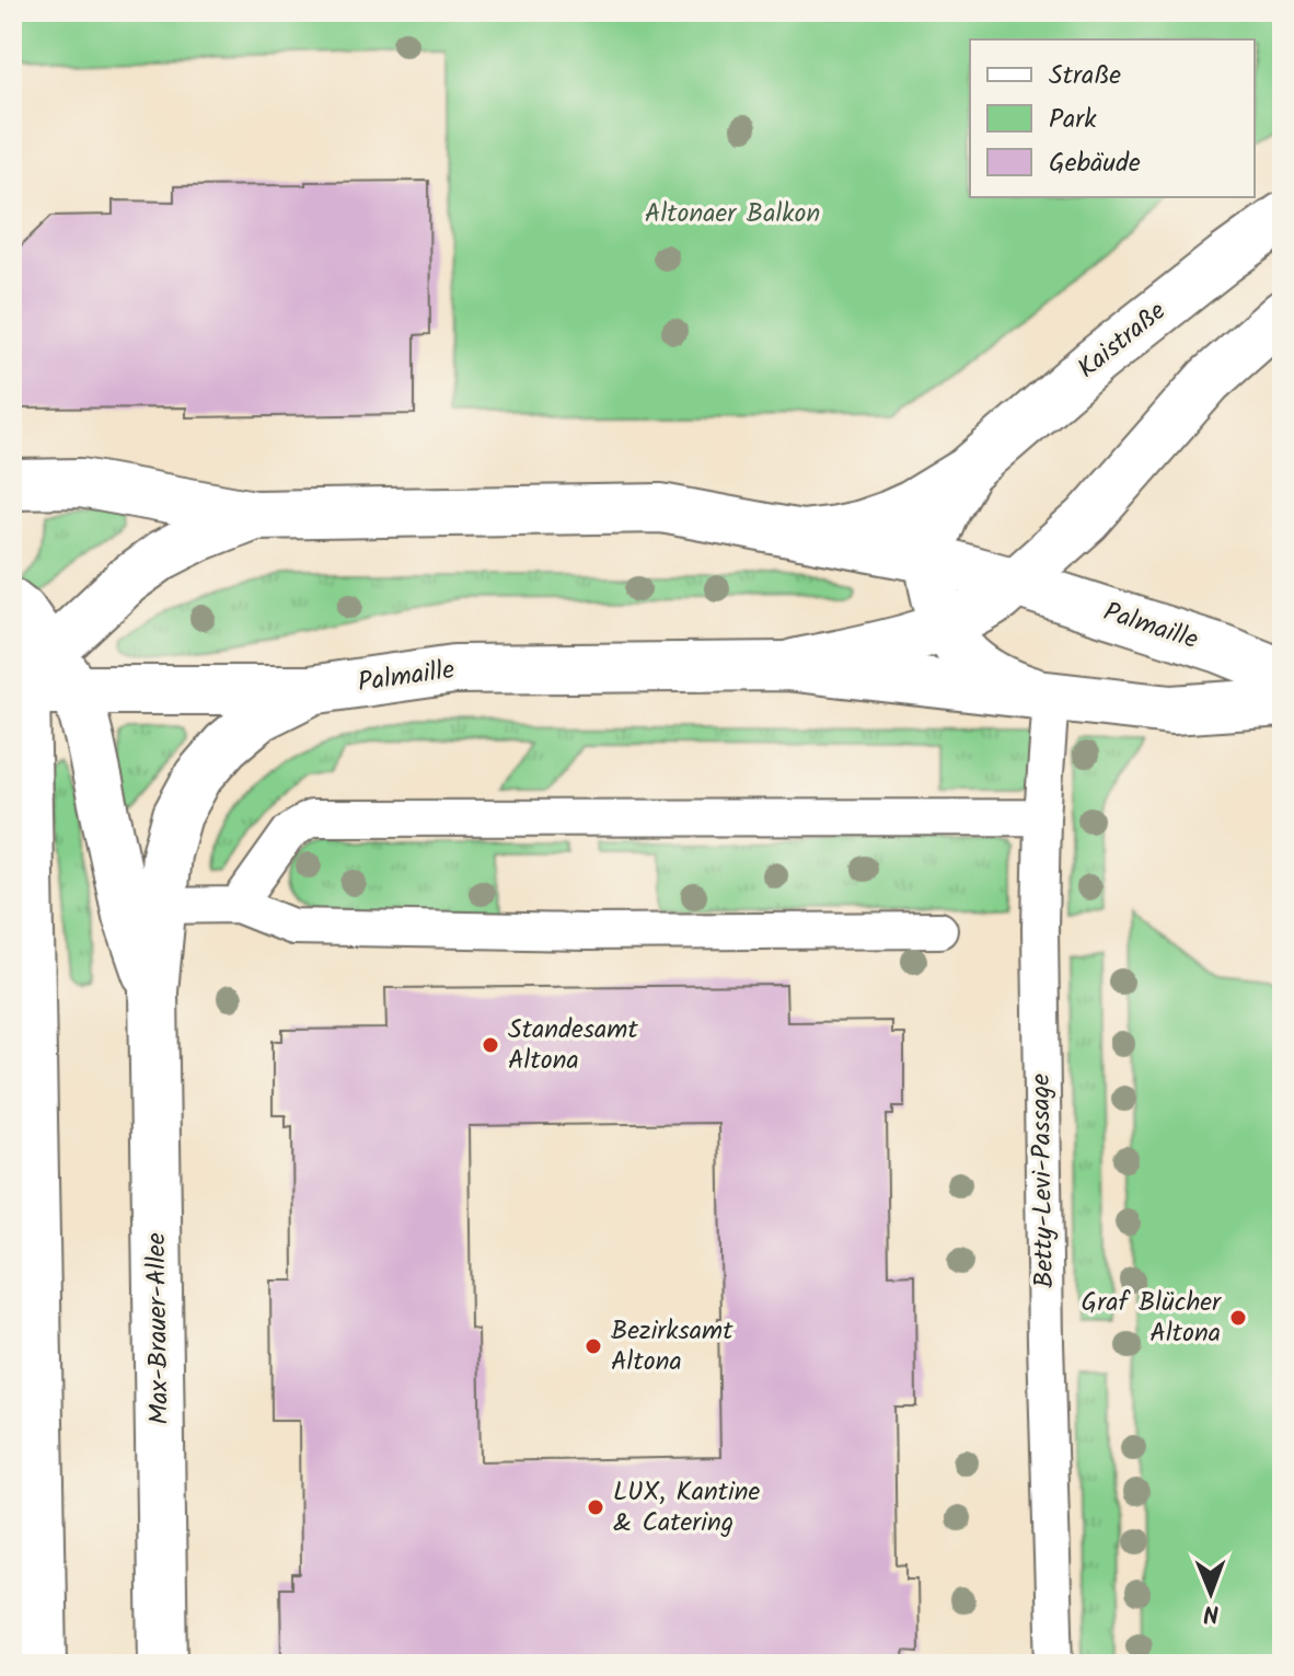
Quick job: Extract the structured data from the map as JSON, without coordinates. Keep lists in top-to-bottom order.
{
  "streets": {
    "main road": ["Kaistraße", "Palmaille", "Max-Brauer-Allee"],
    "lane": ["Betty-Levi-Passage"]
  },
  "crossings": [
    ["Kaistraße", "Palmaille"],
    ["Palmaille", "Betty-Levi-Passage"],
    ["Palmaille", "Max-Brauer-Allee"]
  ],
  "parks": ["Altonaer Balkon"],
  "places": [
    "Standesamt Altona",
    "Graf Blücher Altona",
    "Bezirksamt Altona",
    "LUX, Kantine & Catering"
  ],
  "legend": ["Straße", "Park", "Gebäude"],
  "north": "bottom"
}
